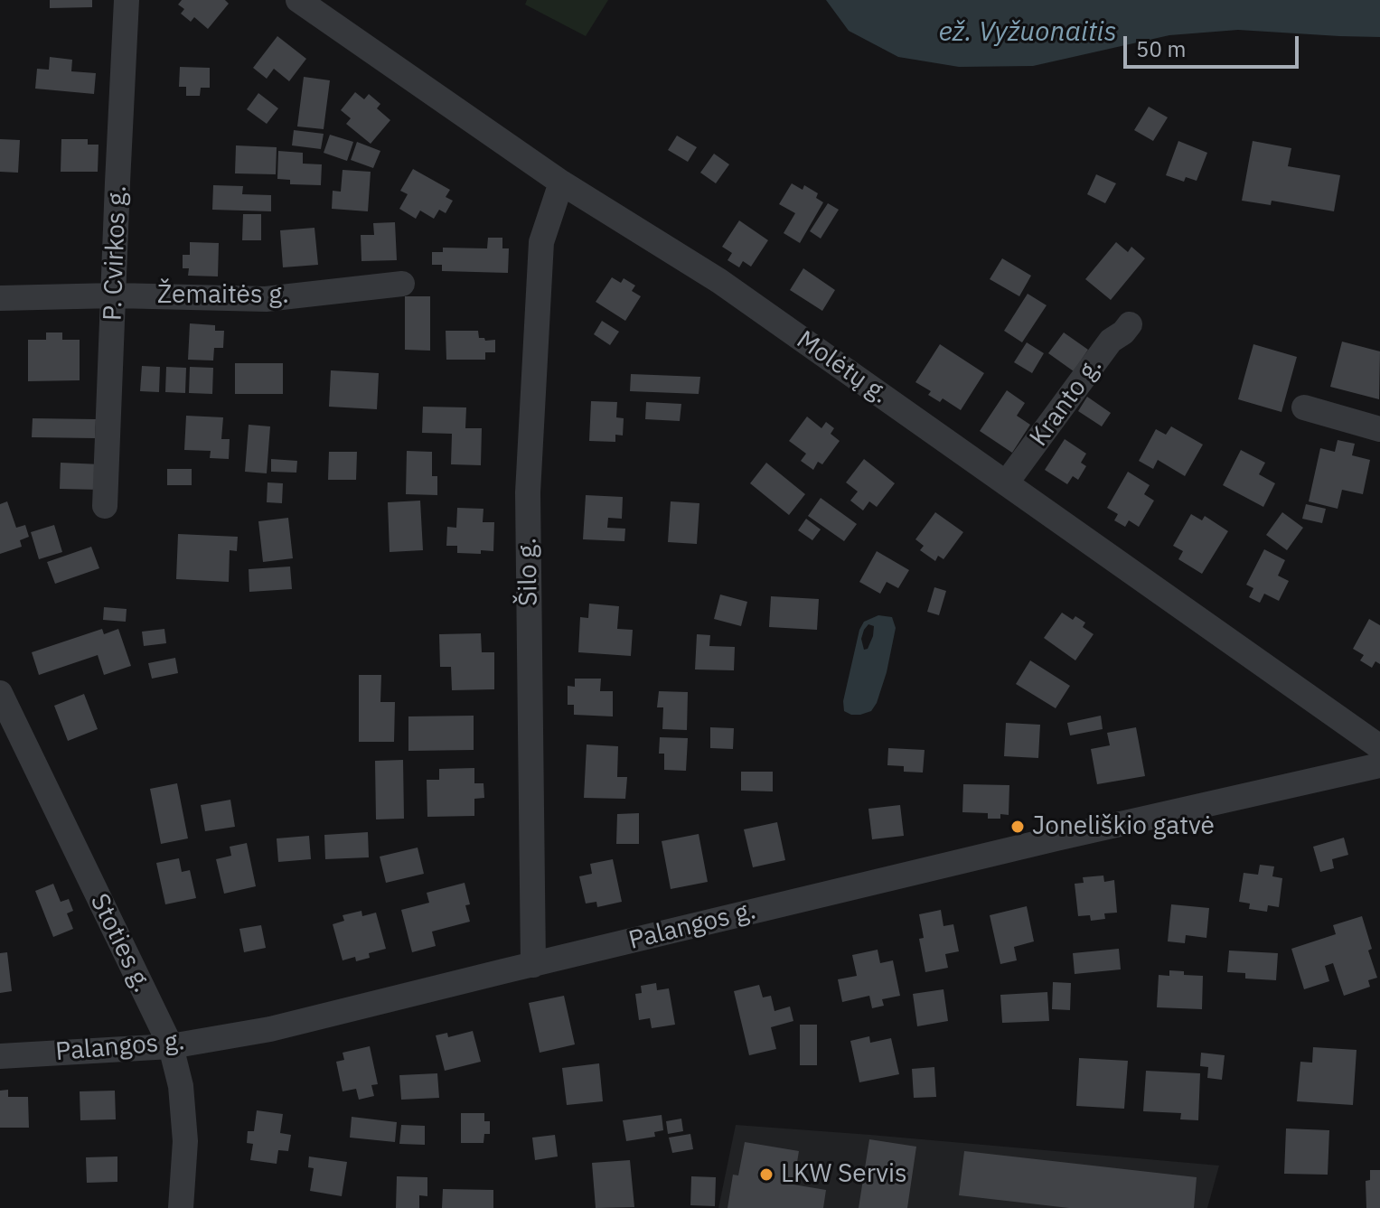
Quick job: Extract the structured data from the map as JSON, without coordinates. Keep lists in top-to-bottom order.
{
  "streets": {
    "street": [
      "P. Cvirkos g.",
      "Žemaitės g.",
      "Molėtų g.",
      "Kranto g.",
      "Šilo g.",
      "Palangos g.",
      "Stoties g."
    ]
  },
  "crossings": [
    ["P. Cvirkos g.", "Žemaitės g."],
    ["Molėtų g.", "Kranto g."],
    ["Molėtų g.", "Šilo g."],
    ["Šilo g.", "Palangos g."],
    ["Palangos g.", "Stoties g."]
  ],
  "water": ["ež. Vyžuonaitis"],
  "places": ["Joneliškio gatvė", "LKW Servis"],
  "scale_bar": "50 m"
}
